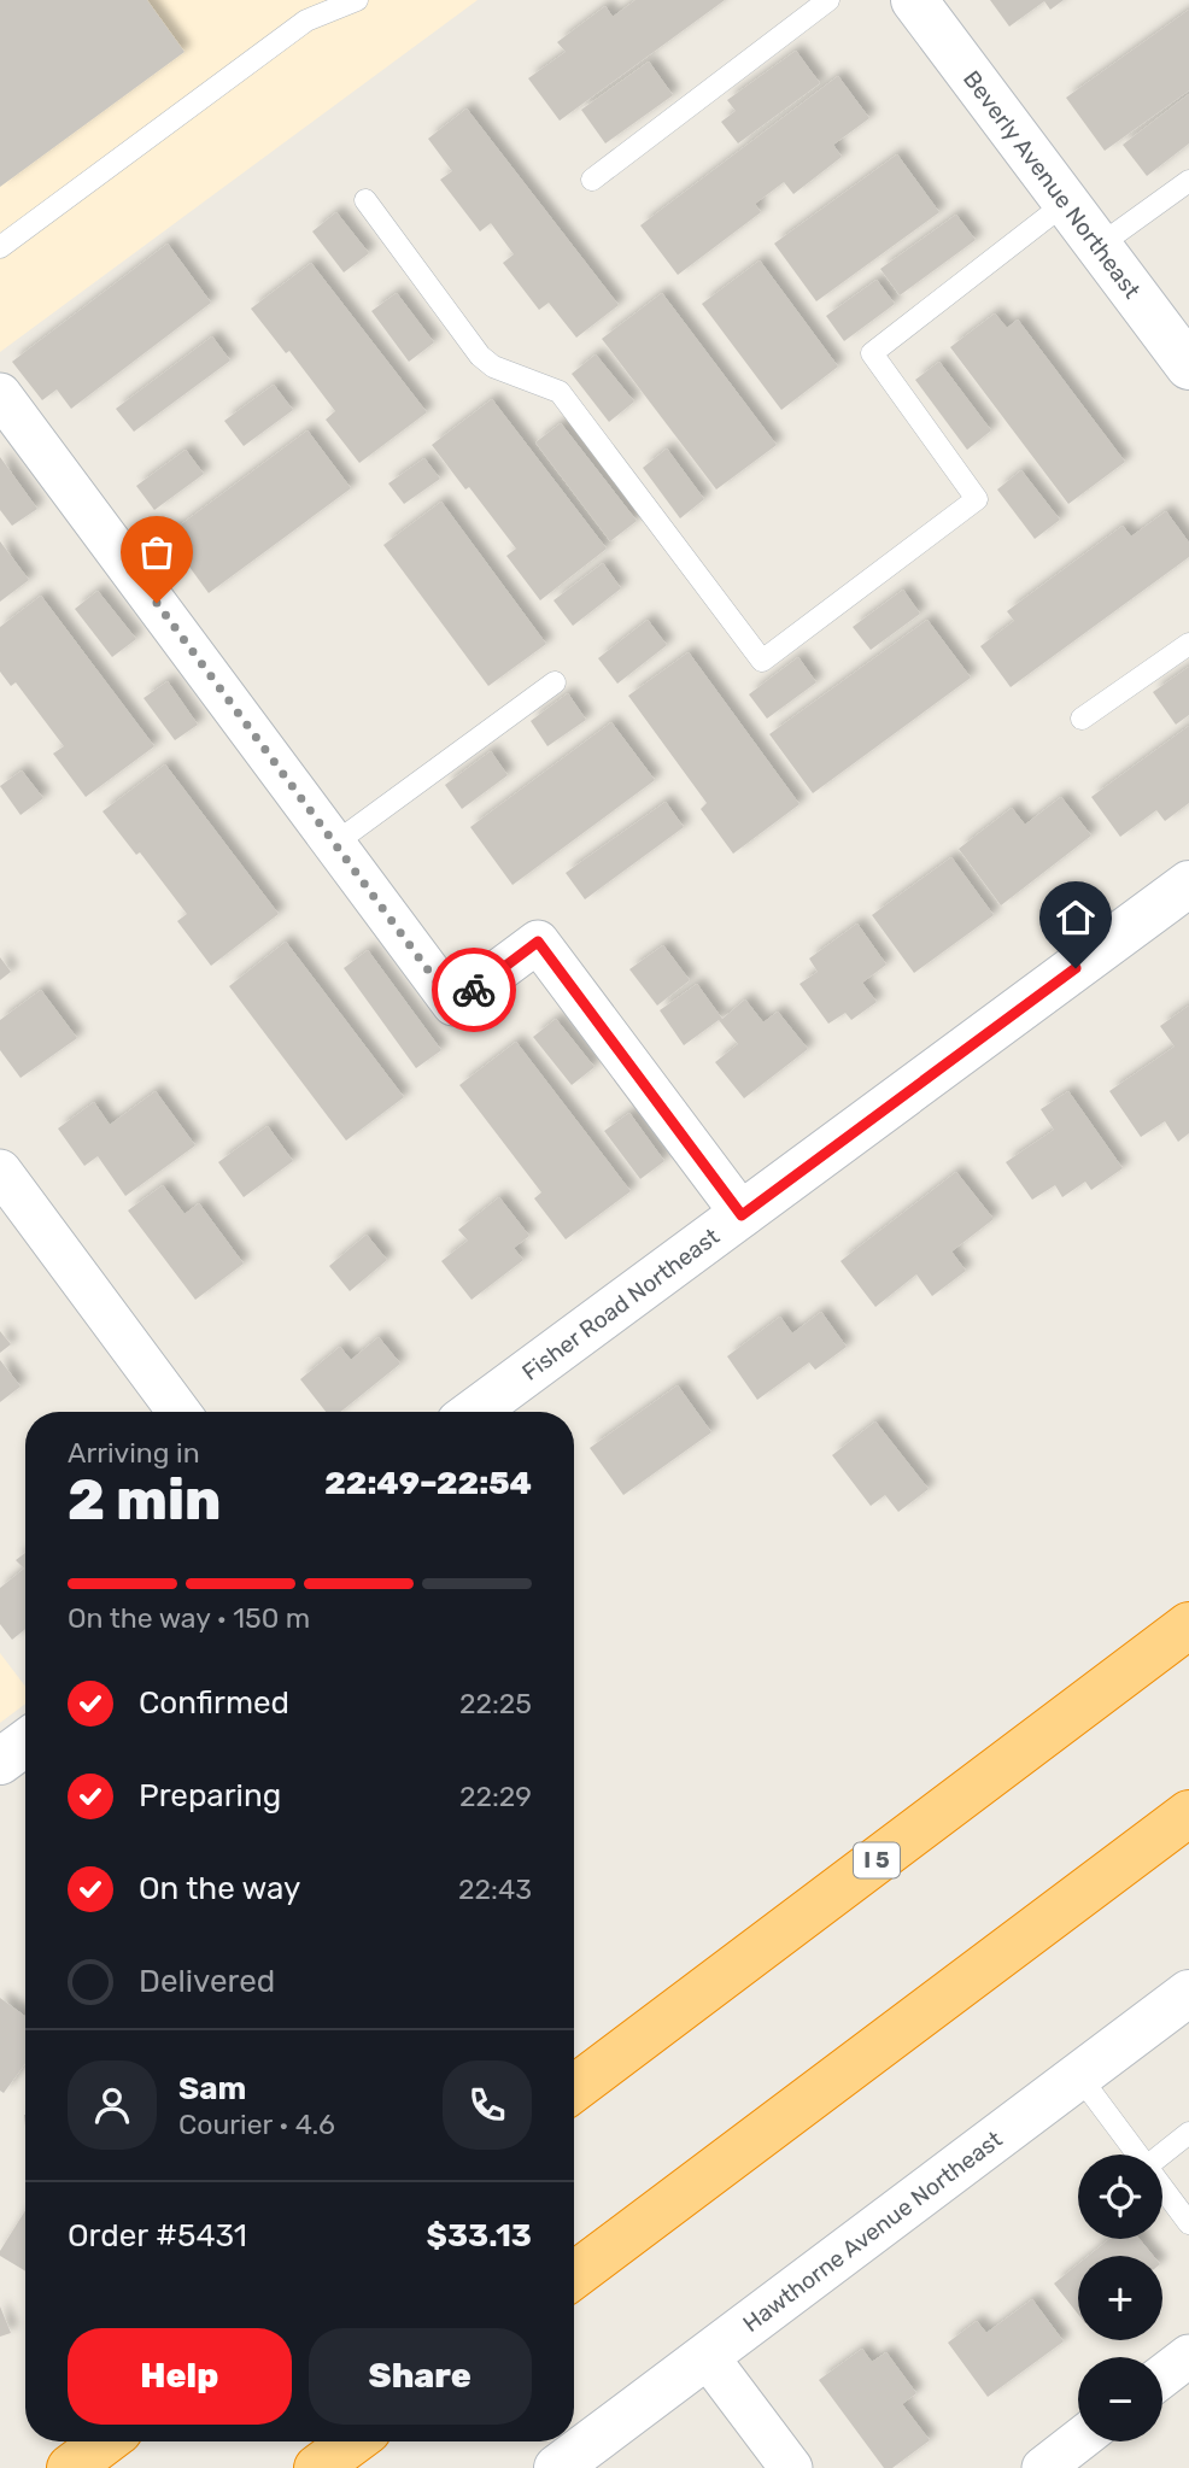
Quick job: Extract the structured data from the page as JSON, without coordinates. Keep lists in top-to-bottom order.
{
  "streets": {
    "highway": ["I 5"],
    "street": ["Beverly Avenue Northeast", "Fisher Road Northeast", "Hawthorne Avenue Northeast"]
  },
  "page": {
    "heading": ["2 min", "Arriving in", "22:49–22:54"],
    "panel": [
      "Sam",
      "Courier · 4.6",
      "Order #5431",
      "$33.13"
    ],
    "bar": "On the way · 150 m",
    "list": [
      ["Confirmed", "22:25"],
      ["Preparing", "22:29"],
      ["On the way", "22:43"],
      "Delivered"
    ],
    "map_buttons": ["+", "−"],
    "buttons": ["Help", "Share"]
  }
}
